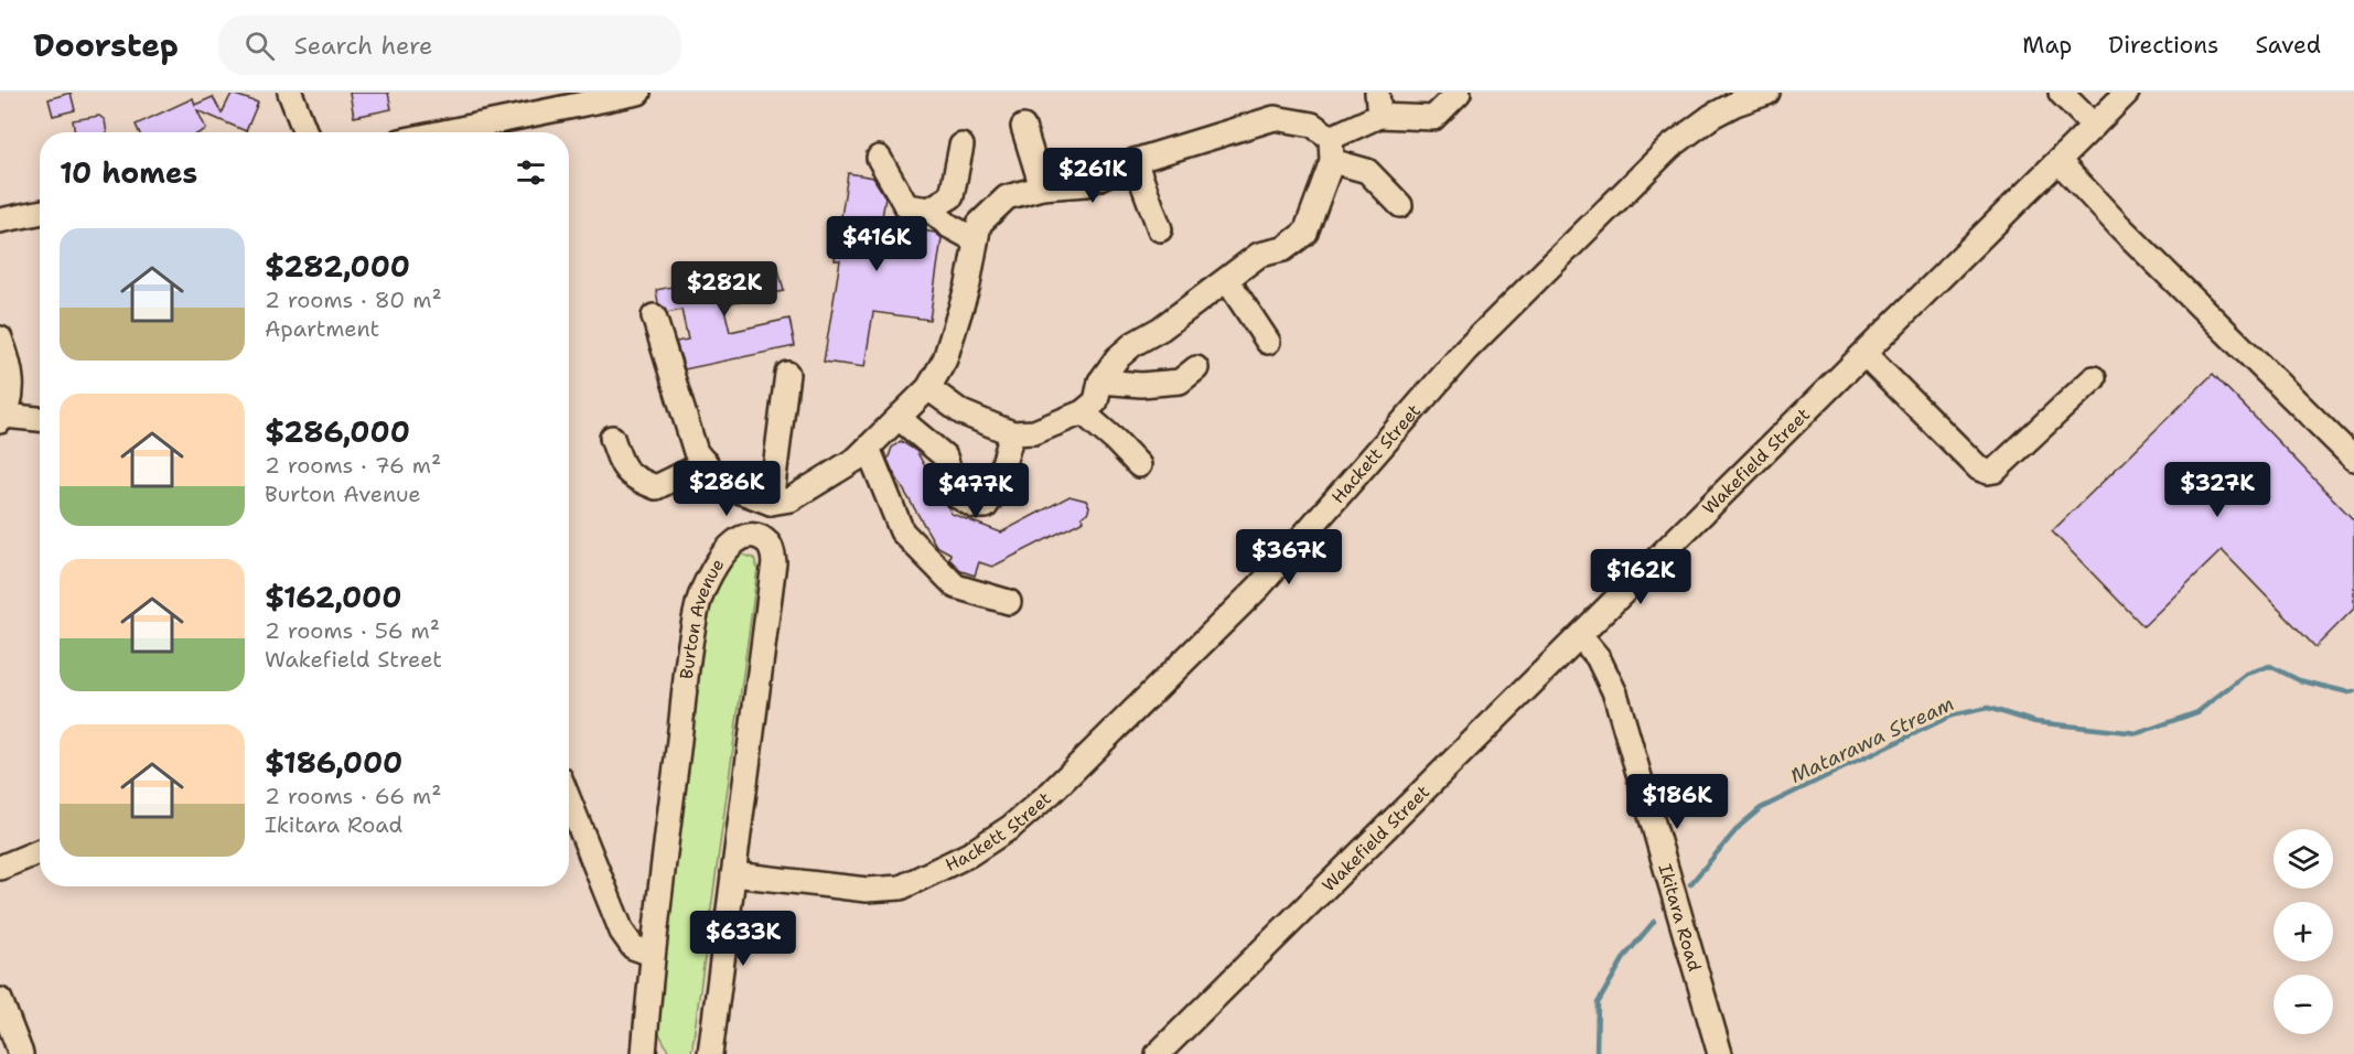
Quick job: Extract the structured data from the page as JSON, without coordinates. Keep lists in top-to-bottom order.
{
  "streets": {
    "street": [
      "Hackett Street",
      "Wakefield Street",
      "Burton Avenue",
      "Ikitara Road"
    ]
  },
  "crossings": [
    ["Wakefield Street", "Ikitara Road"]
  ],
  "water": ["Matarawa Stream"],
  "page": {
    "header": "Doorstep",
    "search": "Search here",
    "nav": ["Map", "Directions", "Saved"],
    "heading": "10 homes",
    "price": [
      "$261K",
      "$416K",
      "$282K",
      "$286K",
      "$327K",
      "$477K",
      "$367K",
      "$162K",
      "$186K",
      "$633K"
    ],
    "list": [
      {
        "name": "$282,000",
        "note": "2 rooms · 80 m² · Apartment"
      },
      {
        "name": "$286,000",
        "note": "2 rooms · 76 m² · Burton Avenue"
      },
      {
        "name": "$162,000",
        "note": "2 rooms · 56 m² · Wakefield Street"
      },
      {
        "name": "$186,000",
        "note": "2 rooms · 66 m² · Ikitara Road"
      }
    ],
    "map_buttons": ["+", "−"]
  }
}
